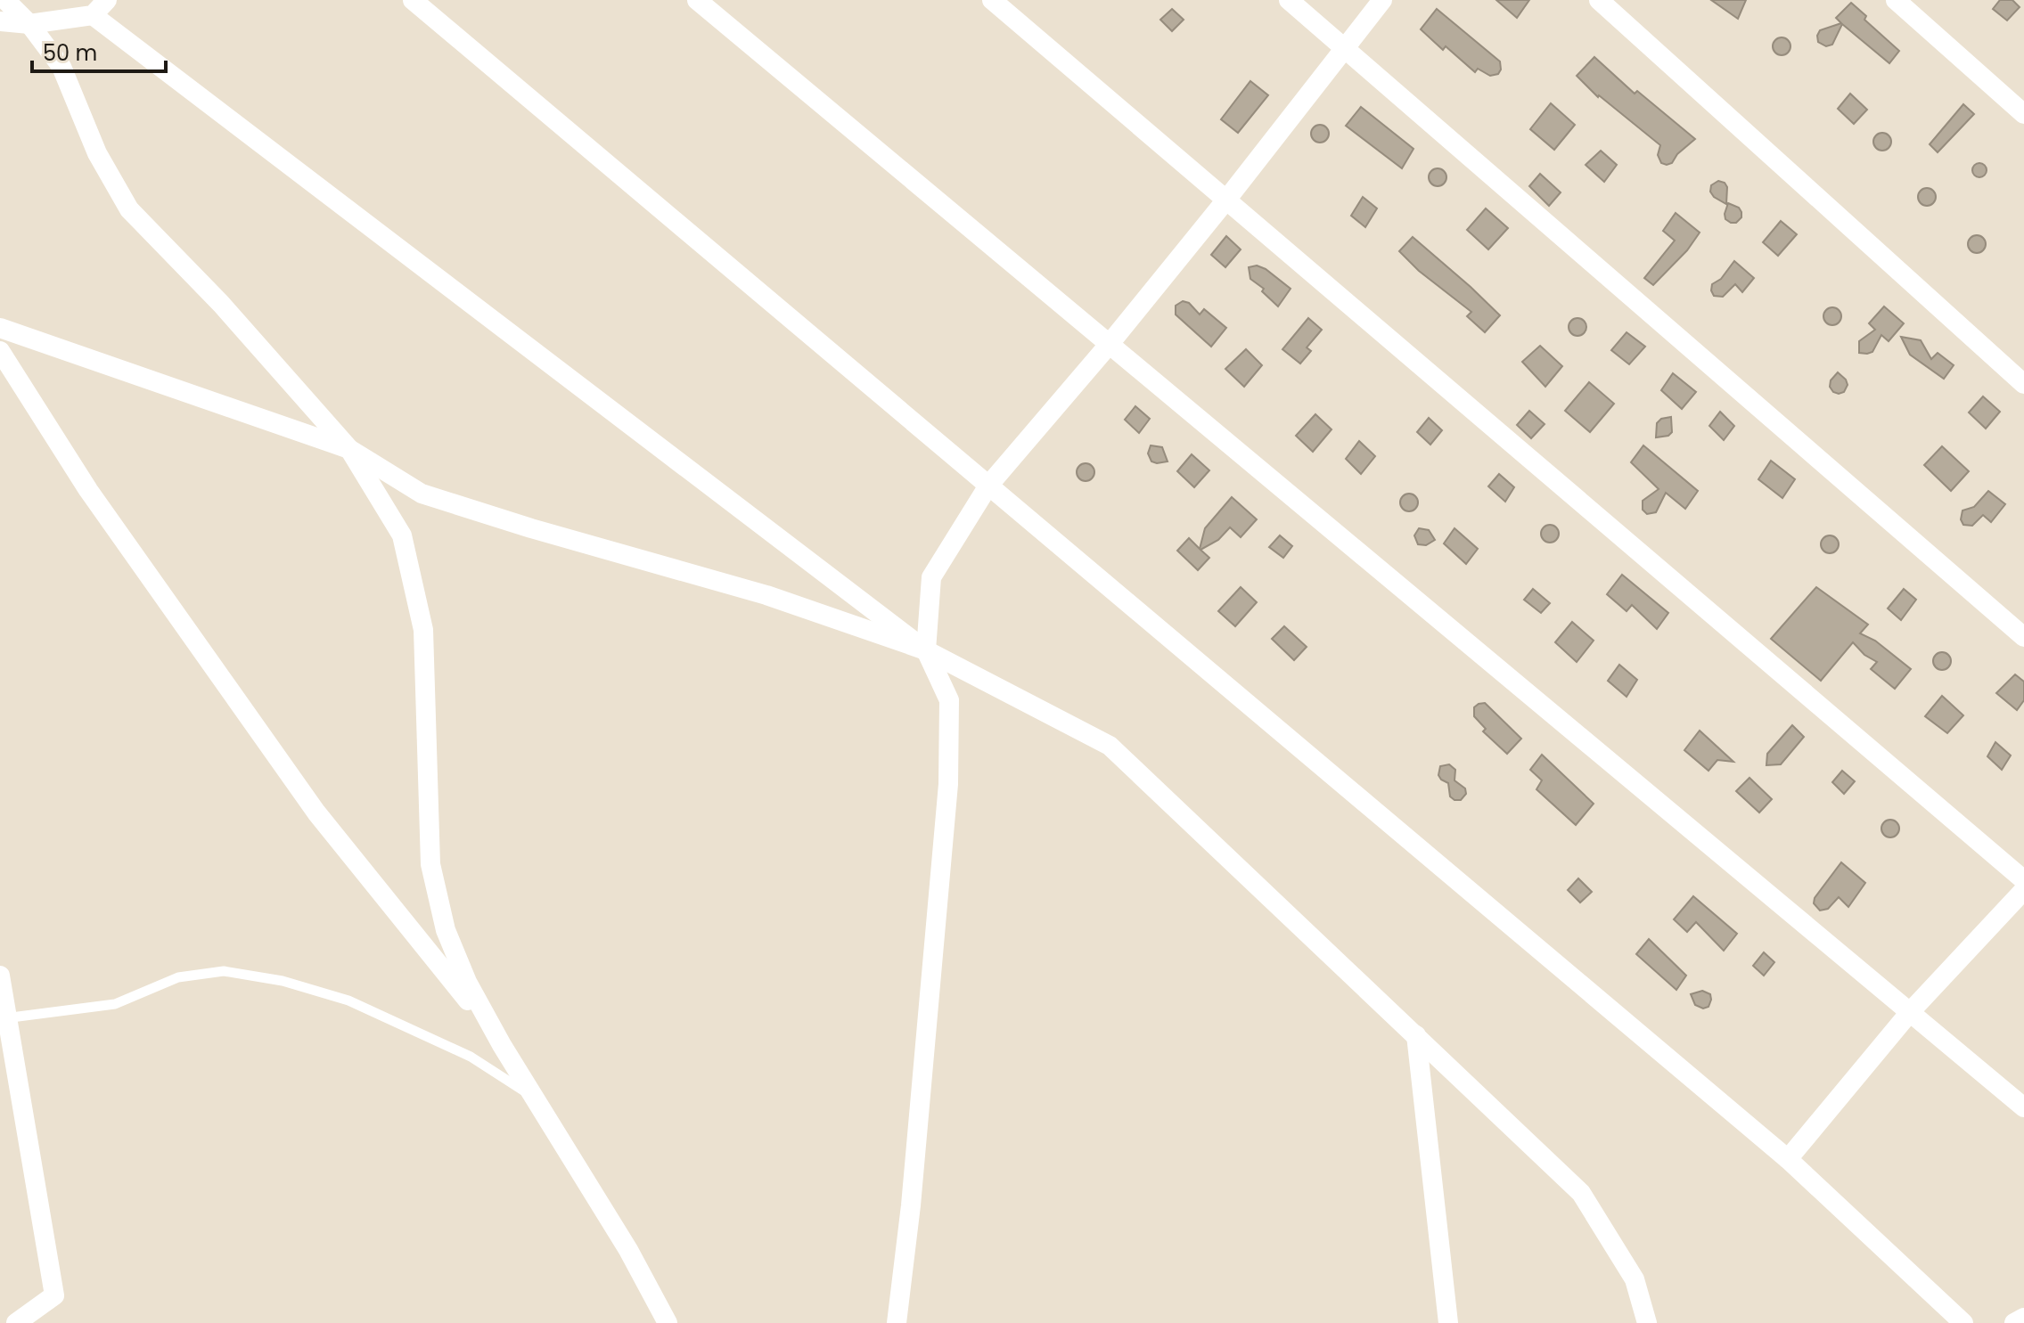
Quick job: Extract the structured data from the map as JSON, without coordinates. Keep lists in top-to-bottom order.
{
  "scale_bar": "50 m"
}
